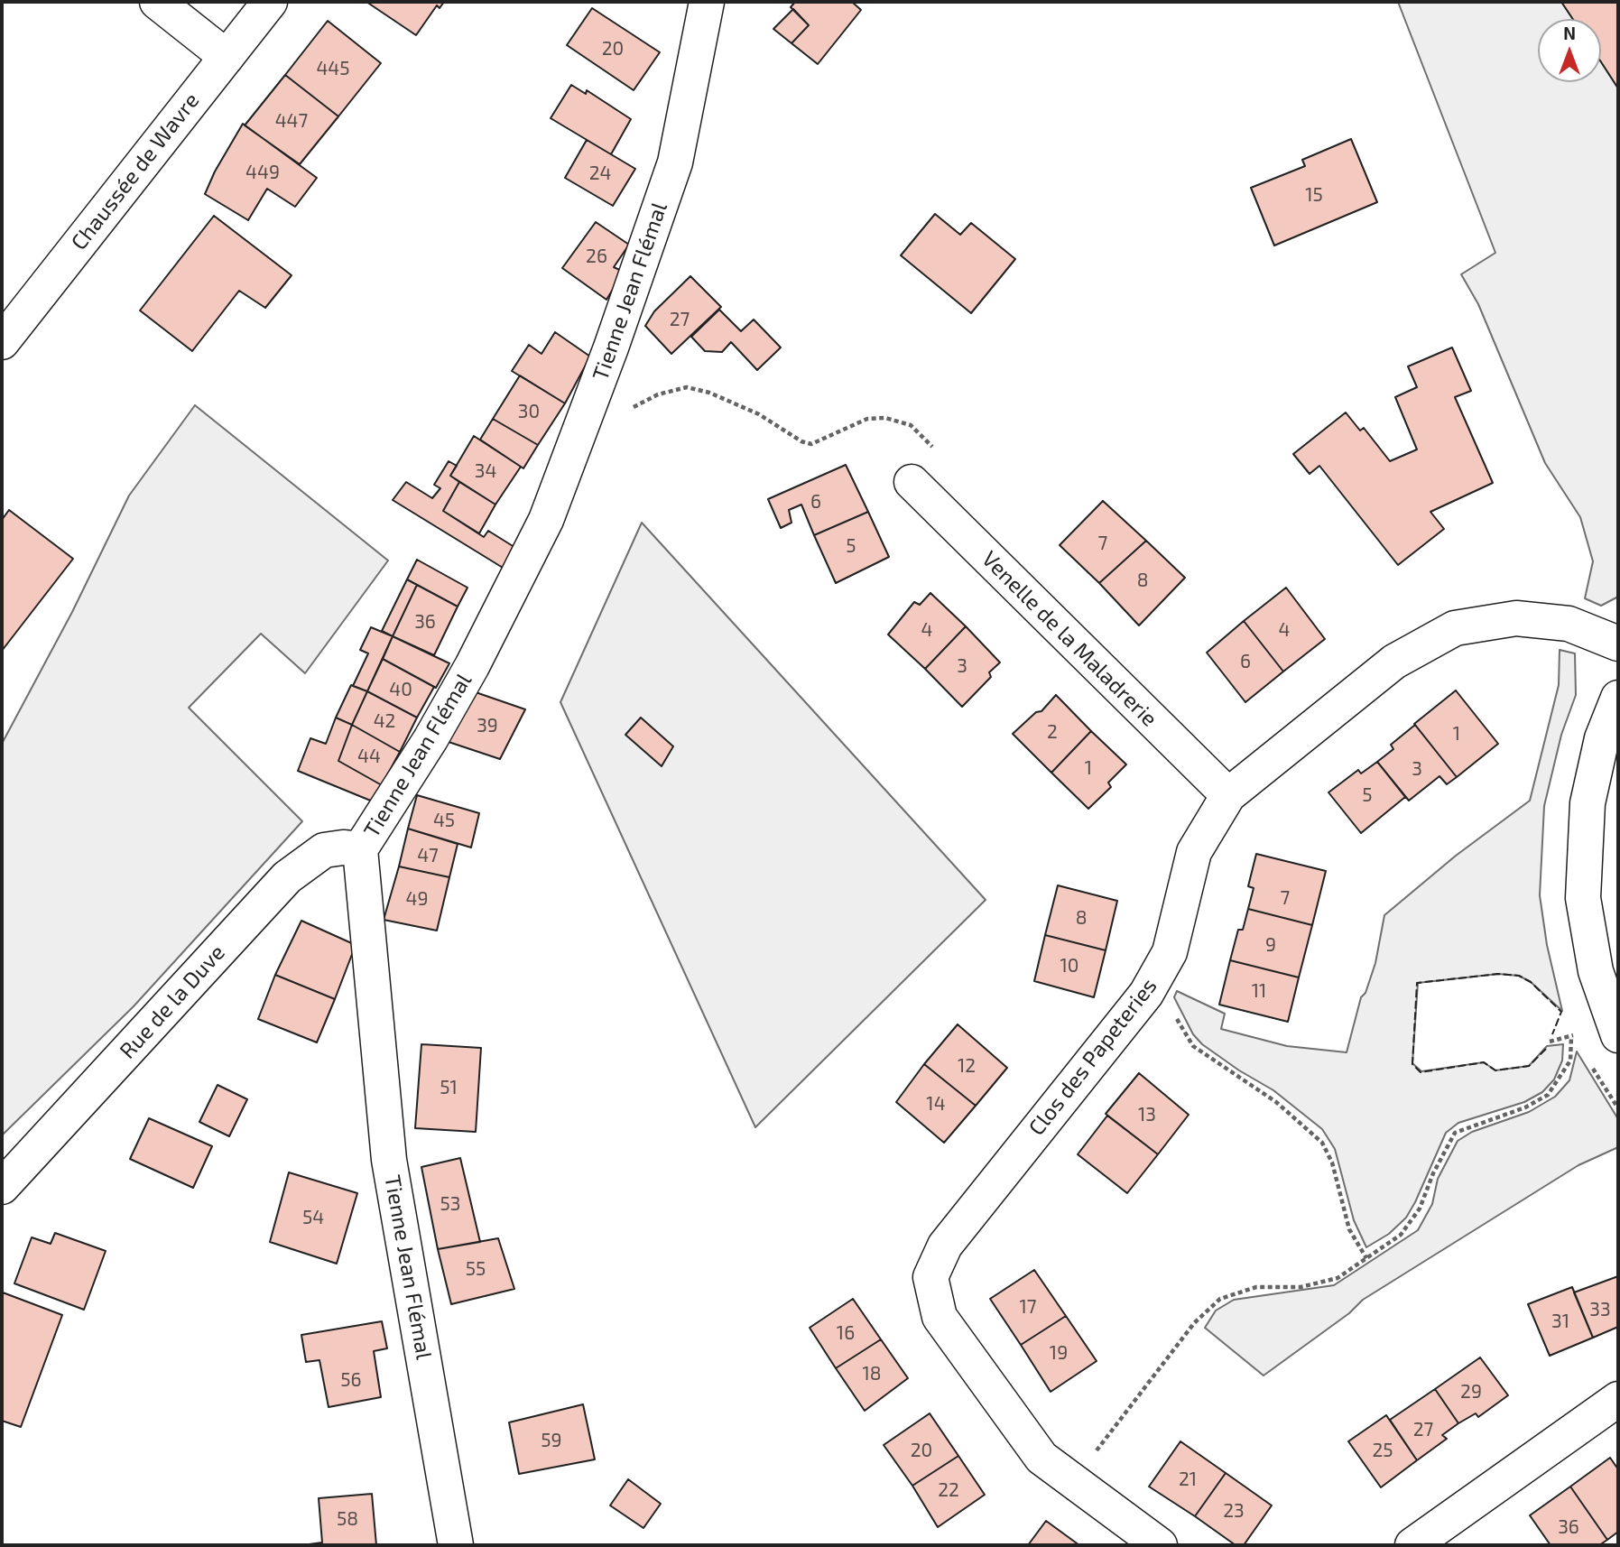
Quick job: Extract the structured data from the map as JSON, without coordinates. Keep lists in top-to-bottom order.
{
  "streets": {
    "street": [
      "Chaussée de Wavre",
      "Tienne Jean Flémal",
      "Venelle de la Maladrerie",
      "Rue de la Duve",
      "Clos des Papeteries"
    ]
  },
  "crossings": [
    ["Tienne Jean Flémal", "Rue de la Duve"],
    ["Venelle de la Maladrerie", "Clos des Papeteries"]
  ],
  "house_numbers": [
    "20",
    "445",
    "447",
    "449",
    "24",
    "15",
    "26",
    "27",
    "30",
    "34",
    "6",
    "7",
    "5",
    "8",
    "36",
    "4",
    "4",
    "6",
    "3",
    "40",
    "42",
    "39",
    "2",
    "1",
    "44",
    "1",
    "3",
    "5",
    "45",
    "47",
    "7",
    "49",
    "8",
    "9",
    "10",
    "11",
    "12",
    "51",
    "14",
    "13",
    "53",
    "54",
    "55",
    "17",
    "33",
    "31",
    "16",
    "19",
    "18",
    "56",
    "29",
    "27",
    "59",
    "20",
    "25",
    "21",
    "22",
    "23",
    "58",
    "36"
  ],
  "north": "top"
}
